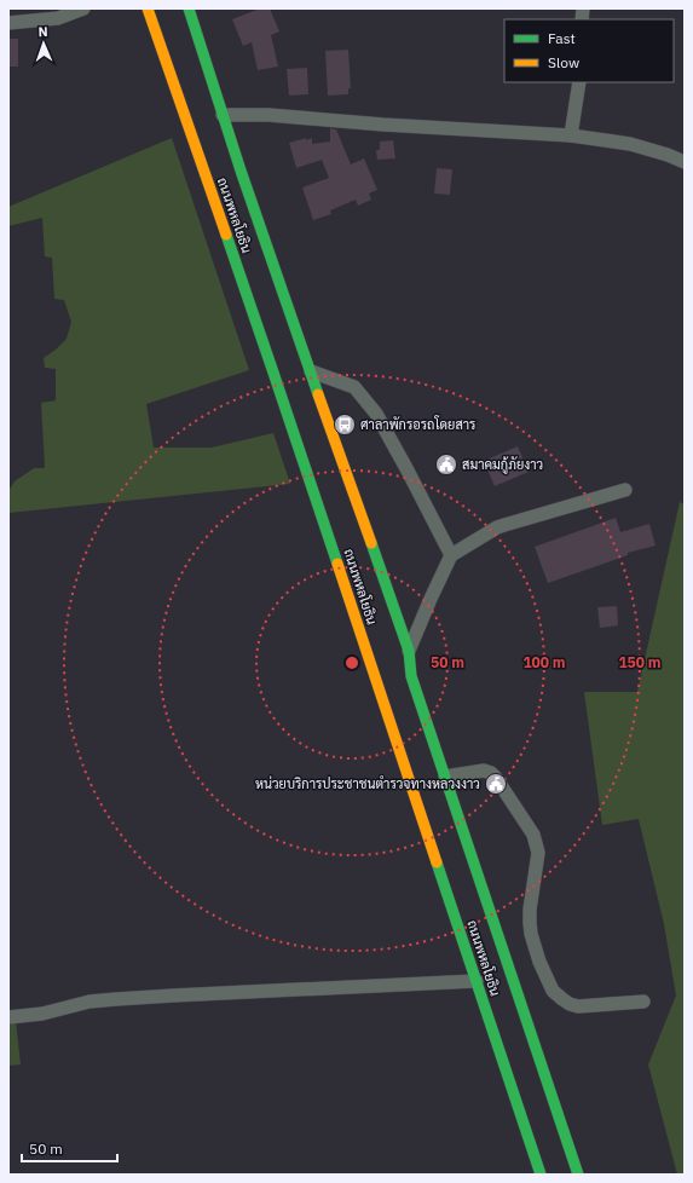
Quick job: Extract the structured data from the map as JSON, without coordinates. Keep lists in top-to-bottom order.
{
  "streets": {
    "highway": ["ถนนพหลโยธิน"]
  },
  "places": {
    "bus stop": ["ศาลาพักรอรถโดยสาร"],
    "public building": ["สมาคมกู้ภัยงาว", "หน่วยบริการประชาชนตำรวจทางหลวงงาว"]
  },
  "legend": ["Fast", "Slow"],
  "scale_bar": "50 m",
  "north": "top",
  "rings": ["50 m", "100 m", "150 m"]
}
